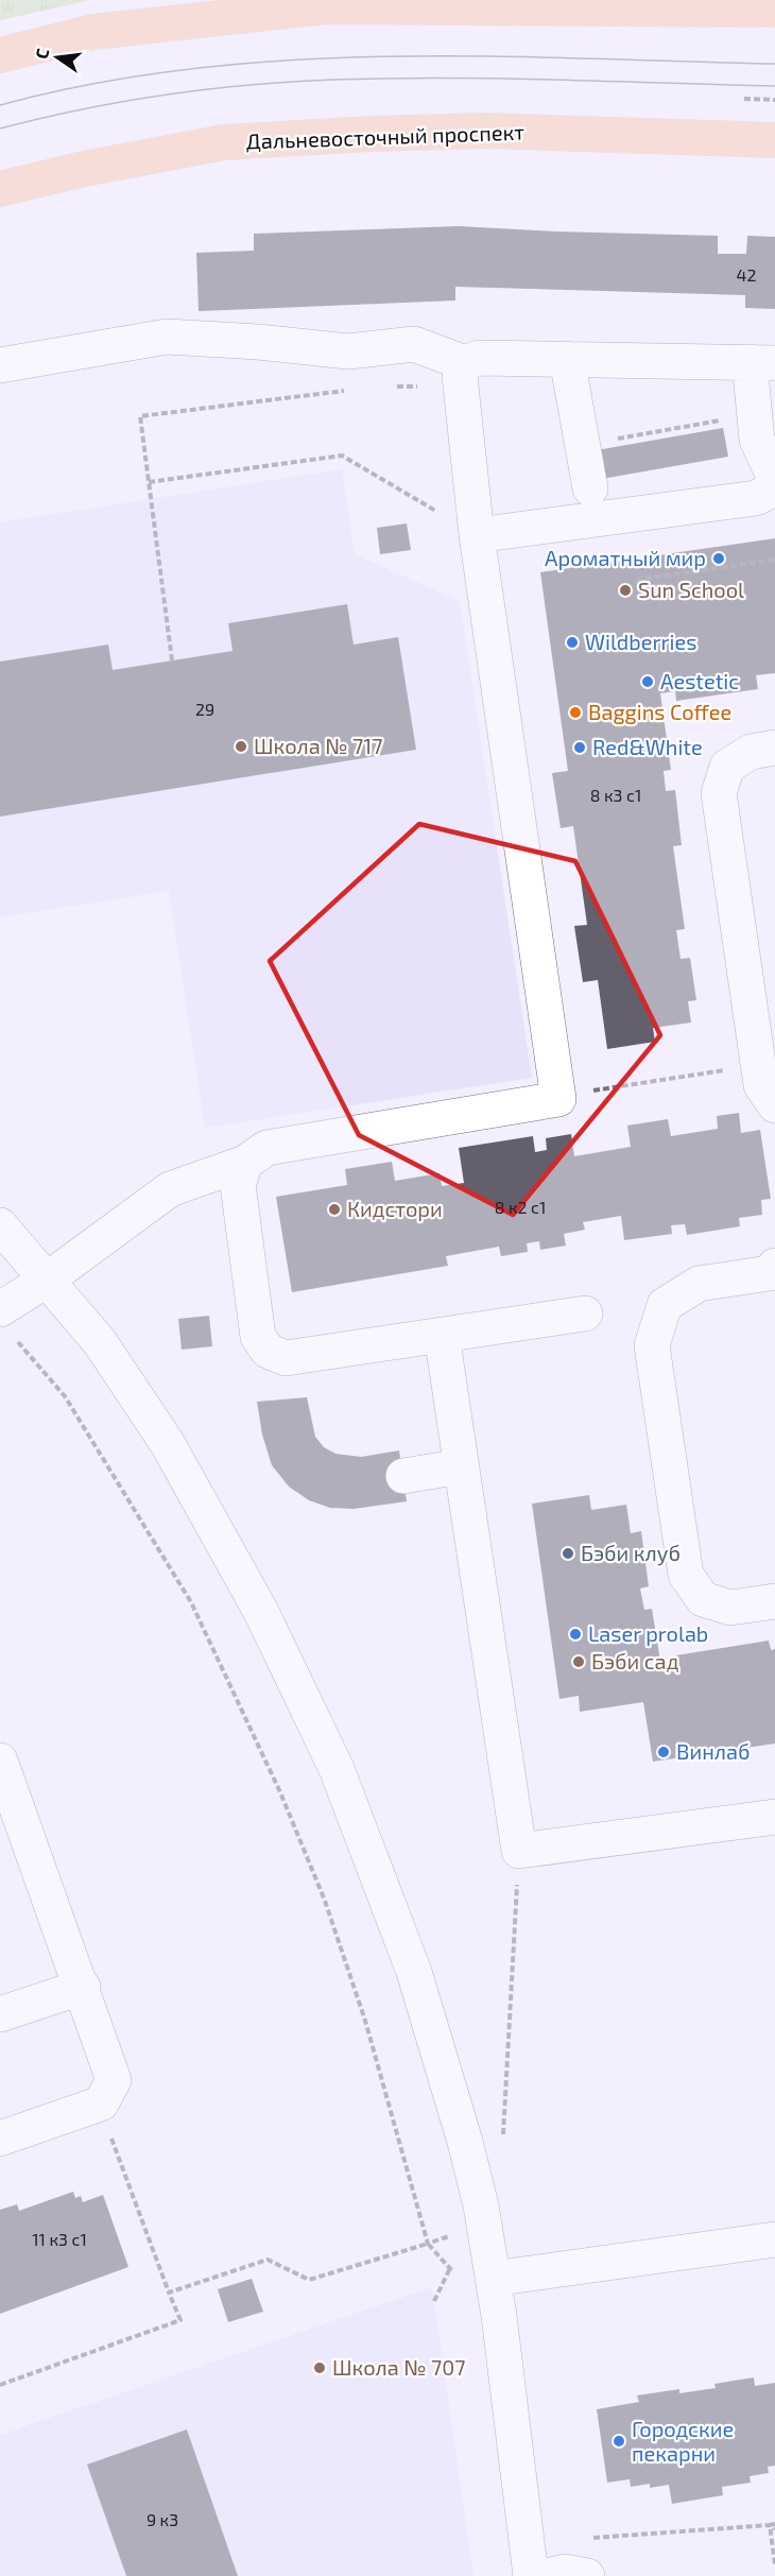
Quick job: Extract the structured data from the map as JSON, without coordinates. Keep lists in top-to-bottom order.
{
  "streets": {
    "main road": ["Дальневосточный проспект"]
  },
  "places": [
    "Ароматный мир",
    "Sun School",
    "Wildberries",
    "Aestetic",
    "Baggins Coffee",
    "Школа № 717",
    "Red&White",
    "Кидстори",
    "Бэби клуб",
    "Laser prolab",
    "Бэби сад",
    "Винлаб",
    "Школа № 707",
    "Городские пекарни"
  ],
  "house_numbers": [
    "42",
    "29",
    "8 к3 с1",
    "8 к2 с1",
    "11 к3 с1",
    "9 к3"
  ],
  "north": "left"
}
